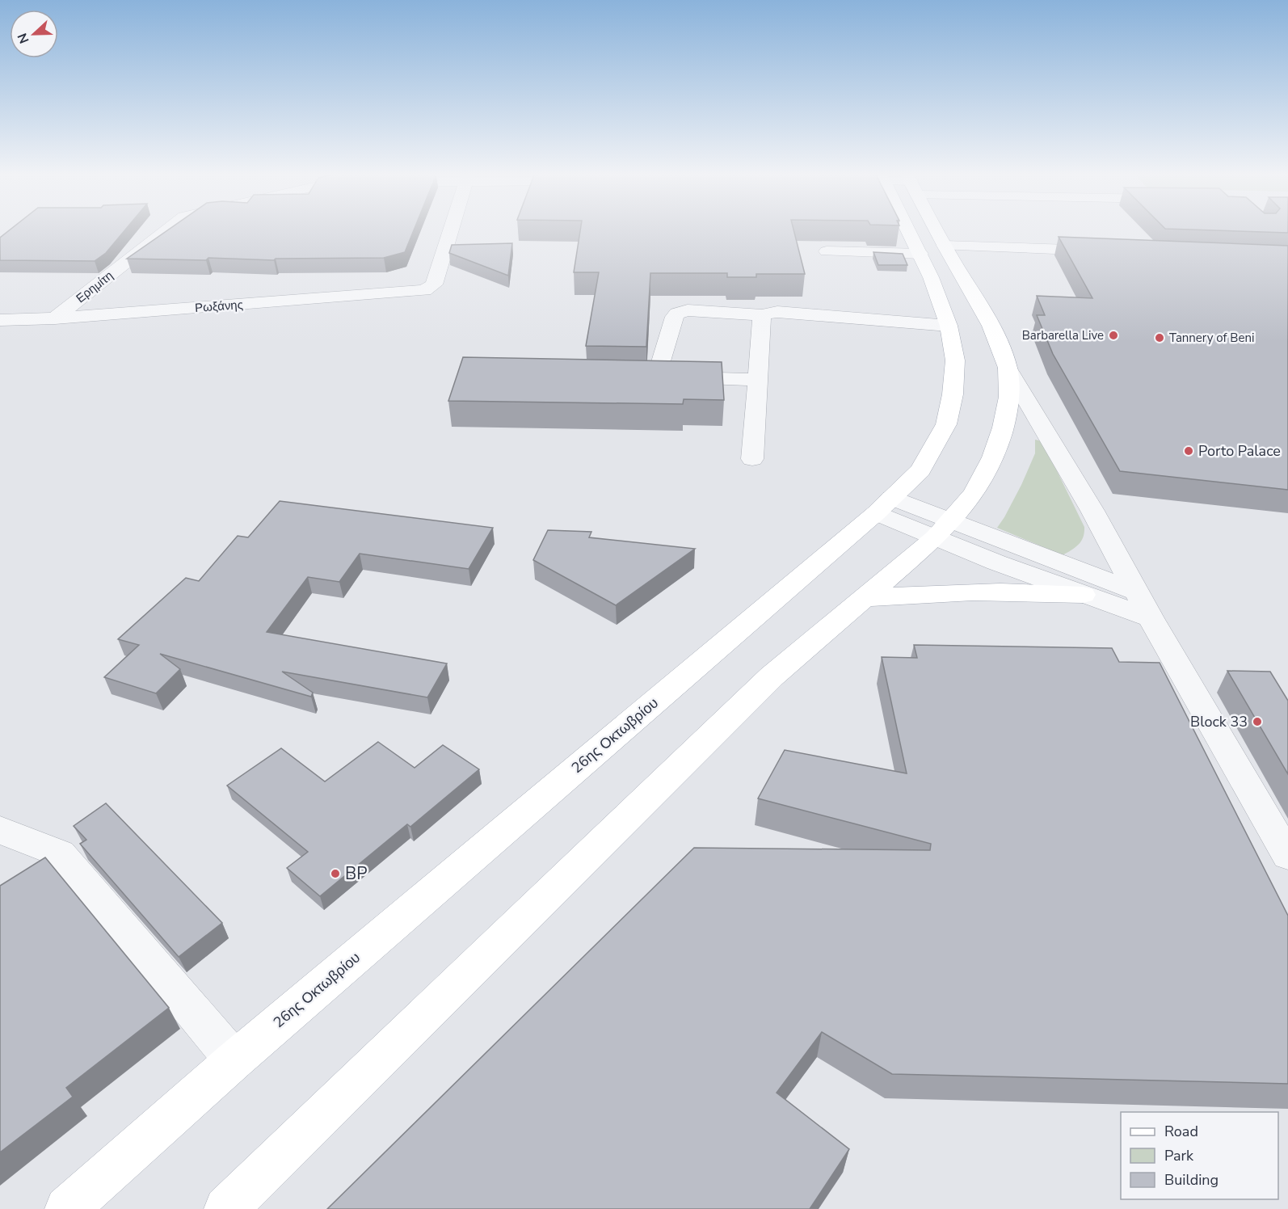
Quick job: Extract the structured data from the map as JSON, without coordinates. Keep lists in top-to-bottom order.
{
  "streets": {
    "main road": ["26ης Οκτωβρίου"],
    "street": ["Ερημίτη", "Ρωξάνης"]
  },
  "crossings": [
    ["Ερημίτη", "Ρωξάνης"]
  ],
  "places": [
    "Barbarella Live",
    "Tannery of Beni",
    "Porto Palace",
    "Block 33",
    "BP"
  ],
  "legend": ["Road", "Park", "Building"],
  "north": "left"
}
